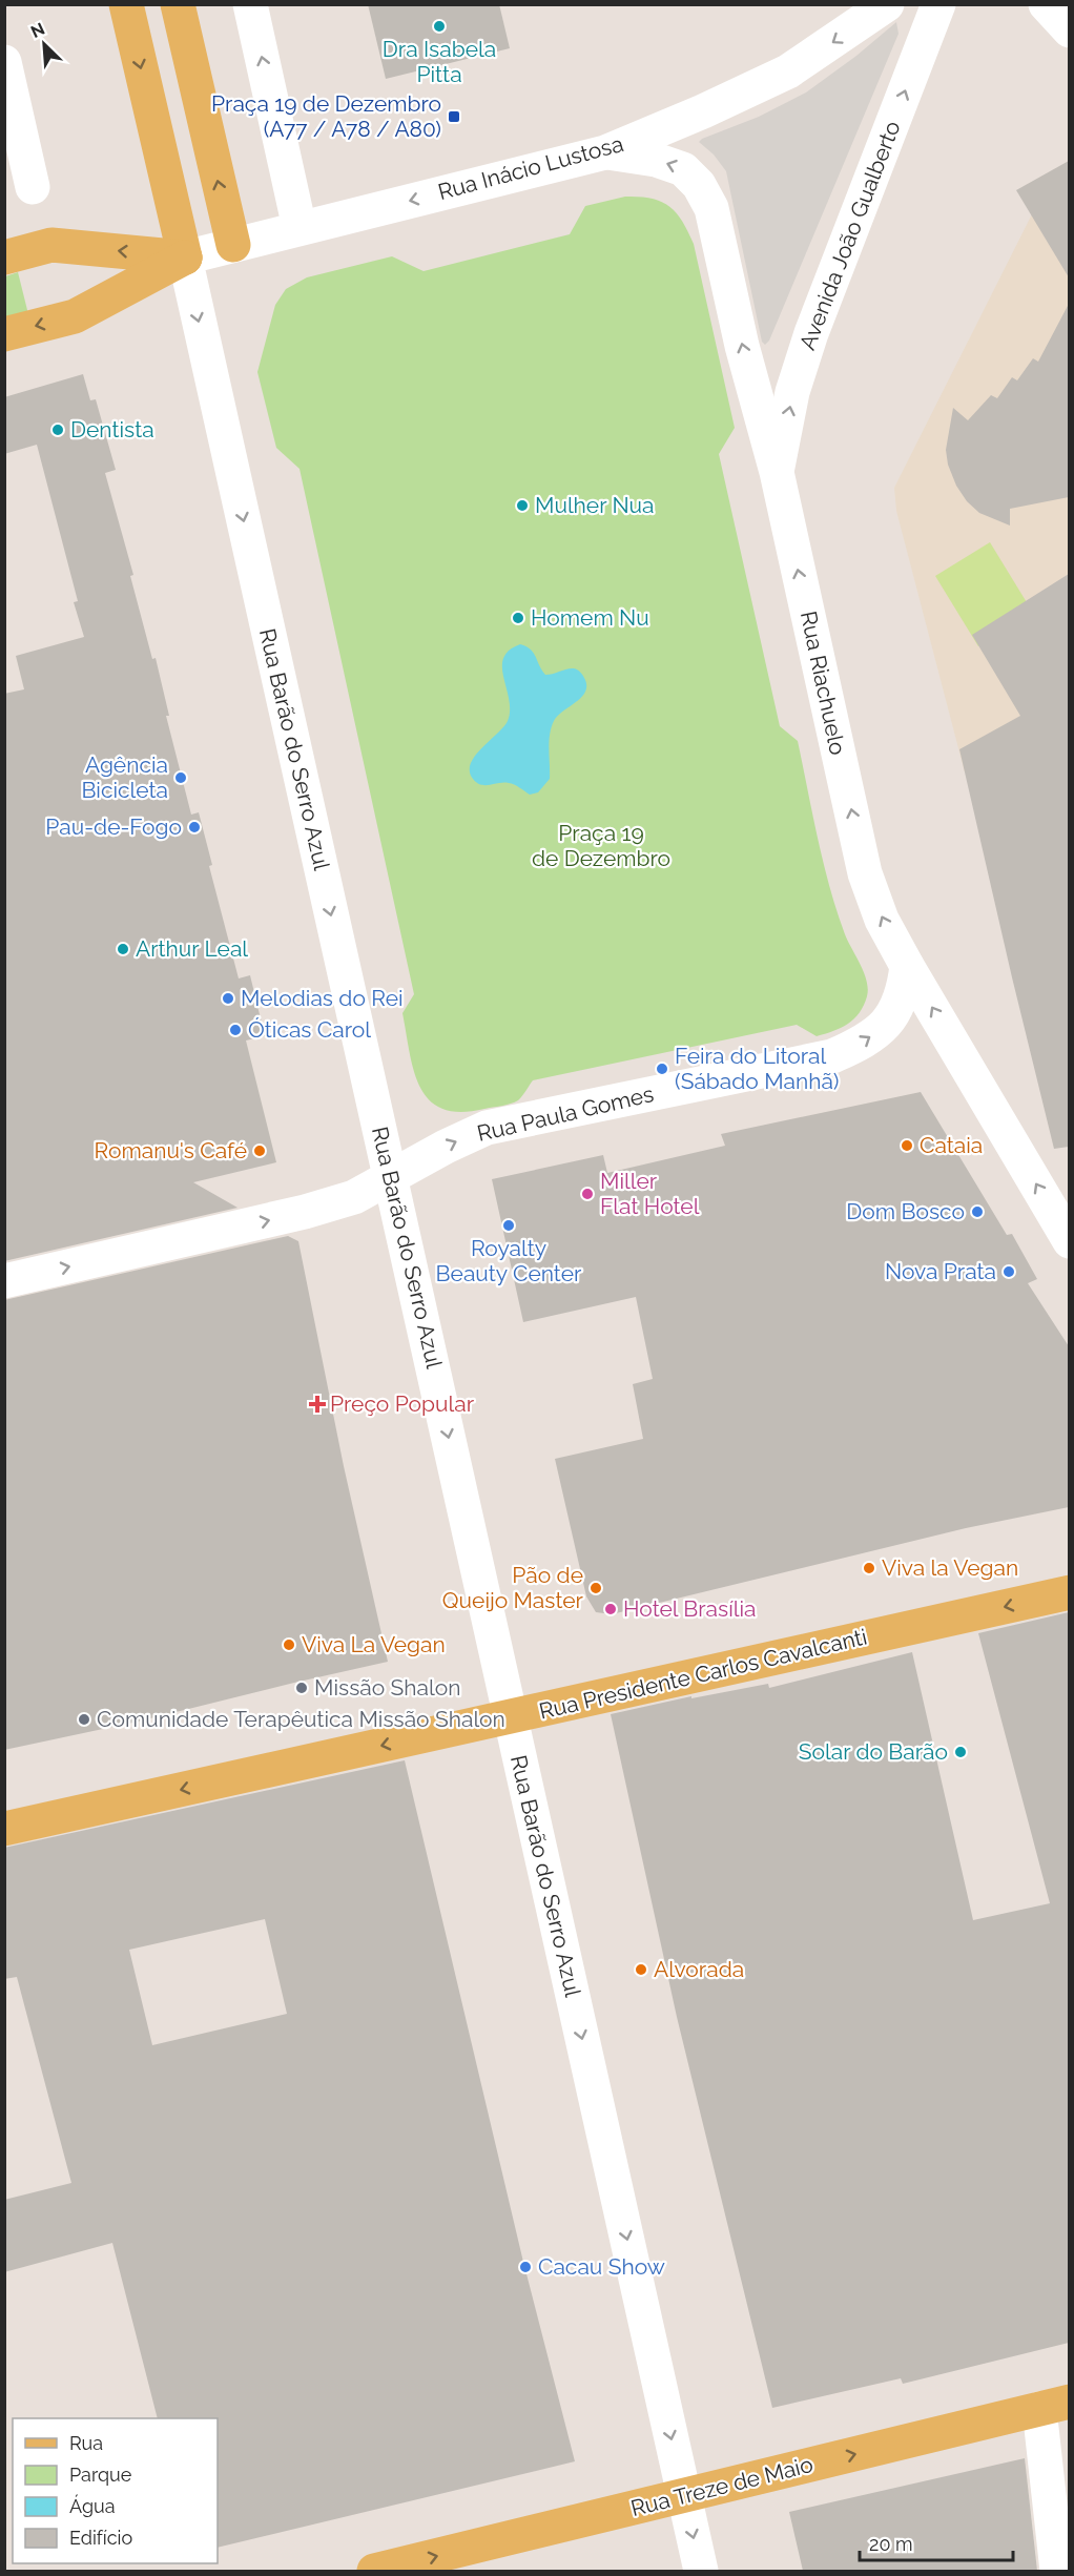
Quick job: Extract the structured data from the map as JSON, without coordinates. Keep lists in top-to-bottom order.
{
  "streets": {
    "main road": ["Rua Inácio Lustosa", "Rua Presidente Carlos Cavalcanti", "Rua Treze de Maio"],
    "street": [
      "Avenida João Gualberto",
      "Rua Riachuelo",
      "Rua Barão do Serro Azul",
      "Rua Paula Gomes"
    ]
  },
  "crossings": [
    ["Rua Inácio Lustosa", "Rua Riachuelo"],
    ["Rua Inácio Lustosa", "Rua Barão do Serro Azul"],
    ["Avenida João Gualberto", "Rua Riachuelo"],
    ["Rua Riachuelo", "Rua Paula Gomes"],
    ["Rua Barão do Serro Azul", "Rua Paula Gomes"],
    ["Rua Barão do Serro Azul", "Rua Presidente Carlos Cavalcanti"],
    ["Rua Barão do Serro Azul", "Rua Treze de Maio"]
  ],
  "one_way": [
    "Rua Inácio Lustosa",
    "Avenida João Gualberto",
    "Rua Riachuelo",
    "Rua Barão do Serro Azul",
    "Rua Paula Gomes",
    "Rua Presidente Carlos Cavalcanti",
    "Rua Treze de Maio"
  ],
  "parks": ["Praça 19 de Dezembro"],
  "places": {
    "other": [
      "Dra Isabela Pitta",
      "Dentista",
      "Mulher Nua",
      "Homem Nu",
      "Agência Bicicleta",
      "Pau-de-Fogo",
      "Arthur Leal",
      "Melodias do Rei",
      "Óticas Carol",
      "Feira do Litoral (Sábado Manhã)",
      "Cataia",
      "Romanu's Café",
      "Miller Flat Hotel",
      "Dom Bosco",
      "Royalty Beauty Center",
      "Nova Prata",
      "Viva la Vegan",
      "Pão de Queijo Master",
      "Hotel Brasília",
      "Viva La Vegan",
      "Missão Shalon",
      "Comunidade Terapêutica Missão Shalon",
      "Solar do Barão",
      "Alvorada",
      "Cacau Show"
    ],
    "transit": ["Praça 19 de Dezembro (A77 / A78 / A80)"],
    "health": ["Preço Popular"]
  },
  "legend": [
    "Rua",
    "Parque",
    "Água",
    "Edifício"
  ],
  "scale_bar": "20 m",
  "north": "top left"
}
